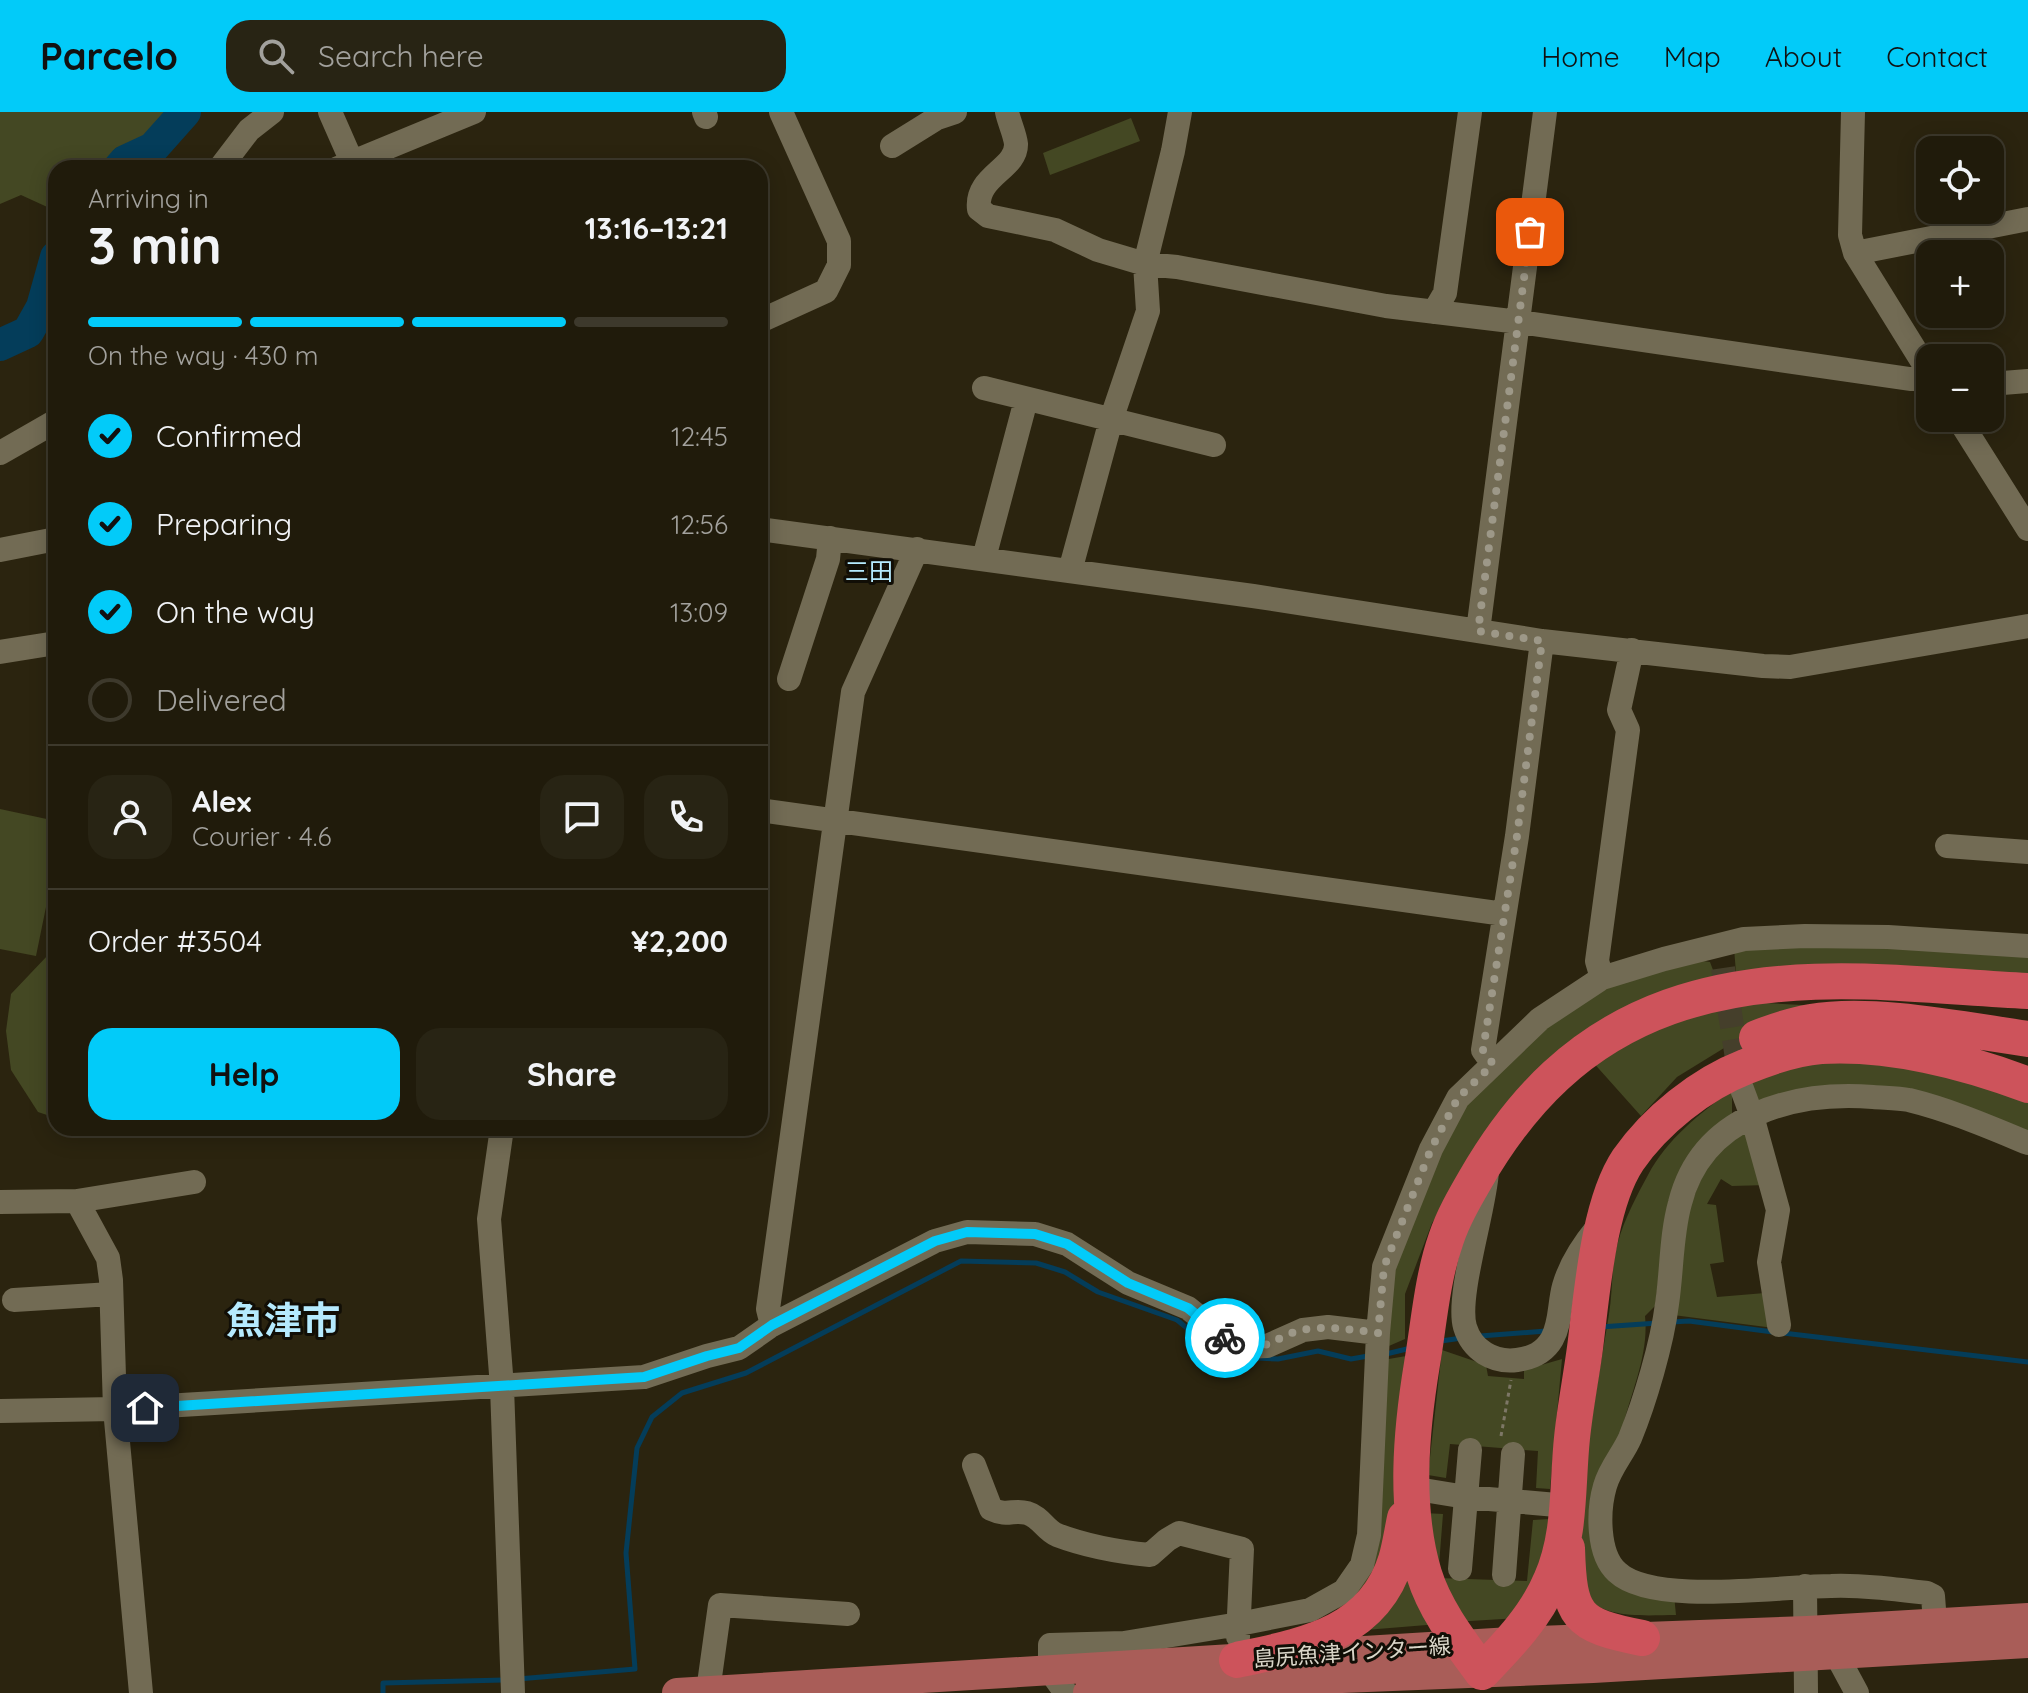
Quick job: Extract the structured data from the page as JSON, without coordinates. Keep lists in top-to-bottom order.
{
  "streets": {
    "main road": ["島尻魚津インター線"]
  },
  "districts": ["三田", "魚津市"],
  "page": {
    "header": "Parcelo",
    "search": "Search here",
    "nav": [
      "Home",
      "Map",
      "About",
      "Contact"
    ],
    "map_buttons": ["+", "−"],
    "heading": ["3 min", "Arriving in", "13:16–13:21"],
    "panel": [
      "Alex",
      "Courier · 4.6",
      "Order #3504",
      "¥2,200"
    ],
    "bar": "On the way · 430 m",
    "list": [
      ["Confirmed", "12:45"],
      ["Preparing", "12:56"],
      ["On the way", "13:09"],
      "Delivered"
    ],
    "buttons": ["Help", "Share"]
  }
}
